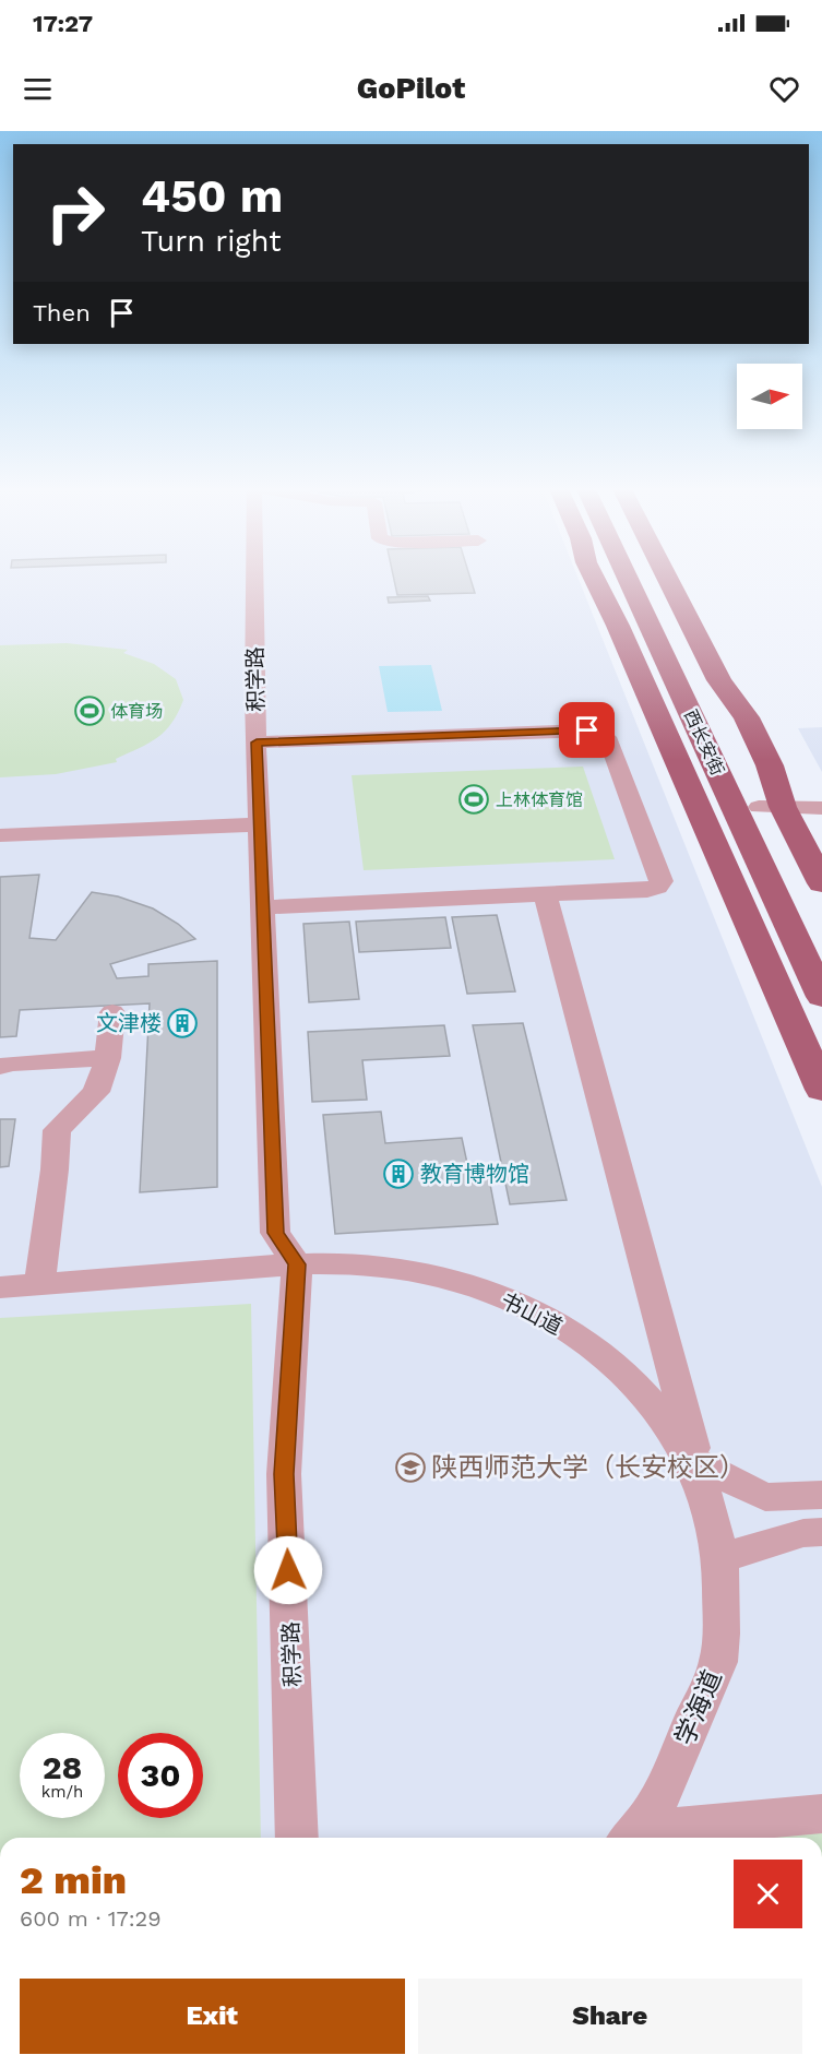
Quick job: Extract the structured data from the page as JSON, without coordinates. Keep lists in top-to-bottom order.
{
  "streets": {
    "main road": ["西长安街"],
    "street": ["积学路", "书山道", "学海道"]
  },
  "crossings": [
    ["积学路", "书山道"],
    ["书山道", "学海道"]
  ],
  "places": {
    "sports": ["体育场", "上林体育馆"],
    "building": ["文津楼", "教育博物馆"],
    "school or university": ["陕西师范大学（长安校区）"]
  },
  "north": "right",
  "page": {
    "status": "17:27",
    "header": "GoPilot",
    "turn": ["450 m", "Turn right"],
    "then": "Then",
    "speed": "28 km/h",
    "limit": "30",
    "heading": ["2 min", "600 m · 17:29"],
    "buttons": ["Exit", "Share"]
  }
}
